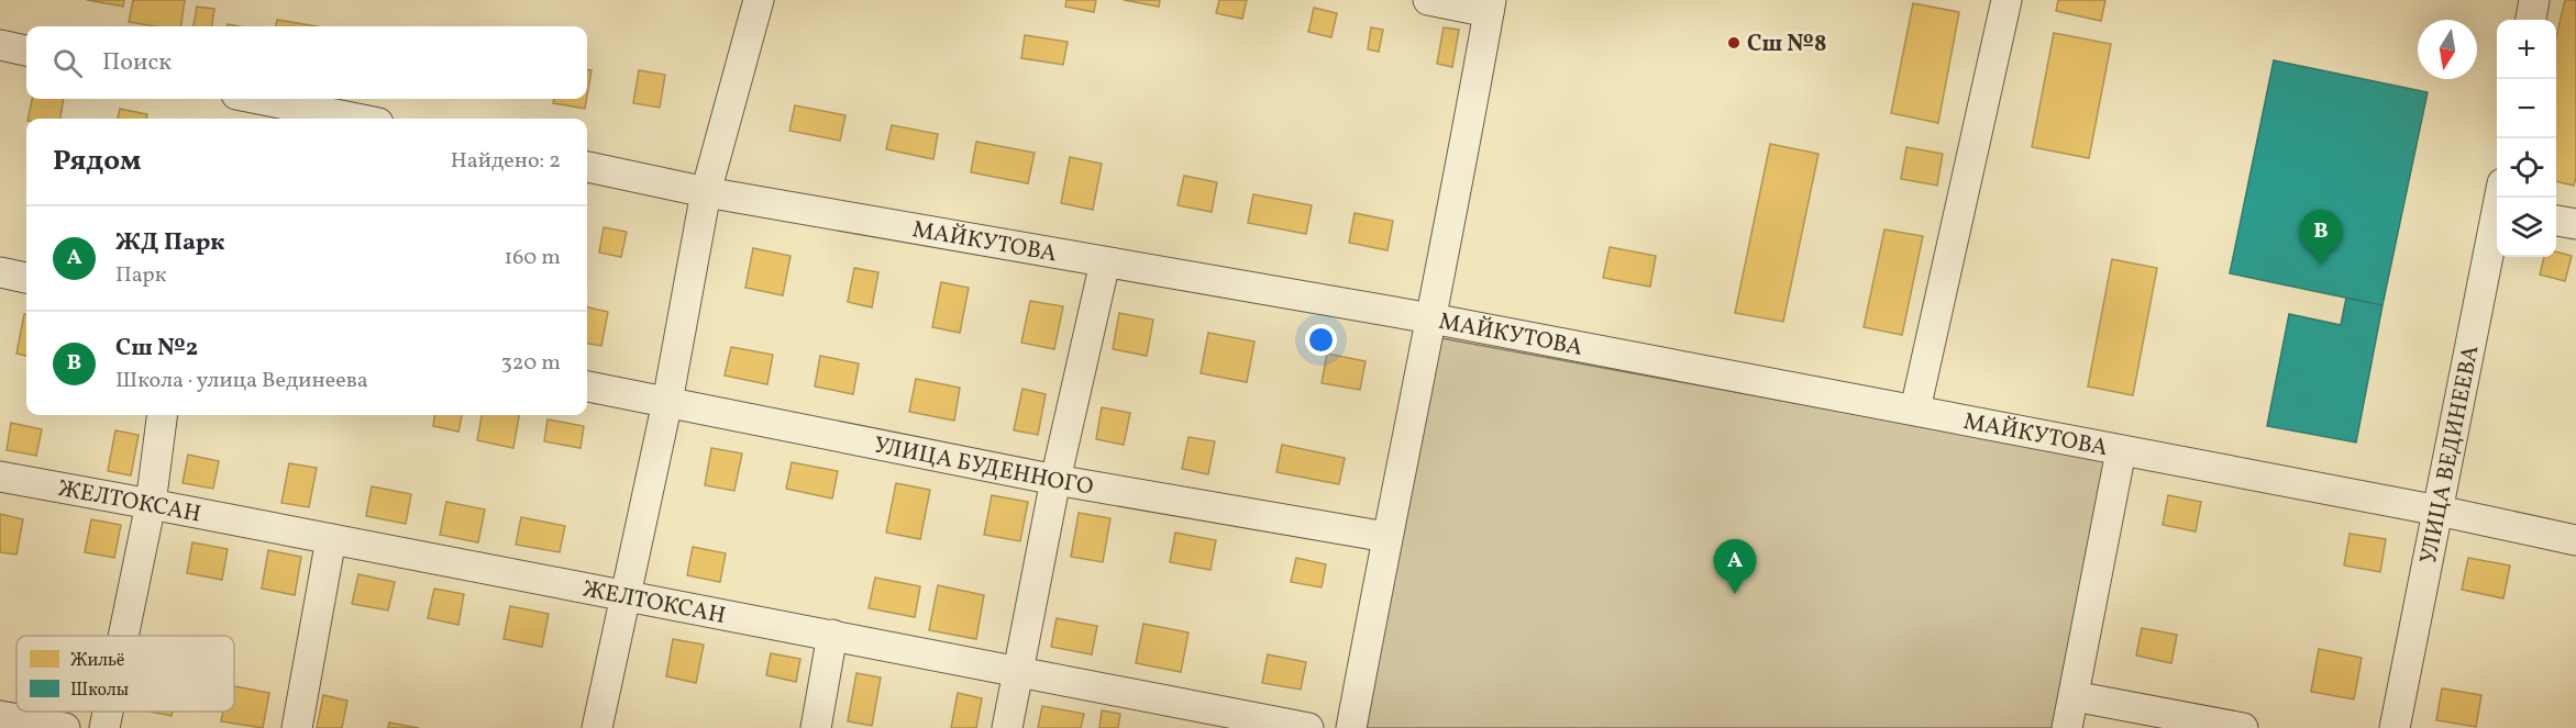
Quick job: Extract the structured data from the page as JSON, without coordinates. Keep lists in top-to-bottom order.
{
  "streets": {
    "street": [
      "МАЙКУТОВА",
      "УЛИЦА ВЕДИНЕЕВА",
      "УЛИЦА БУДЕННОГО",
      "ЖЕЛТОКСАН"
    ]
  },
  "crossings": [
    ["МАЙКУТОВА", "УЛИЦА ВЕДИНЕЕВА"]
  ],
  "places": ["Сш №8"],
  "legend": ["Жильё", "Школы"],
  "north": "bottom",
  "page": {
    "map_buttons": ["+", "−"],
    "search": "Поиск",
    "heading": ["Рядом", "Найдено: 2"],
    "list": [
      {
        "mark": "A",
        "name": "ЖД Парк",
        "note": "Парк",
        "value": "160 m"
      },
      {
        "mark": "B",
        "name": "Сш №2",
        "note": "Школа · улица Вединеева",
        "value": "320 m"
      }
    ],
    "pins": ["B", "A"]
  }
}
